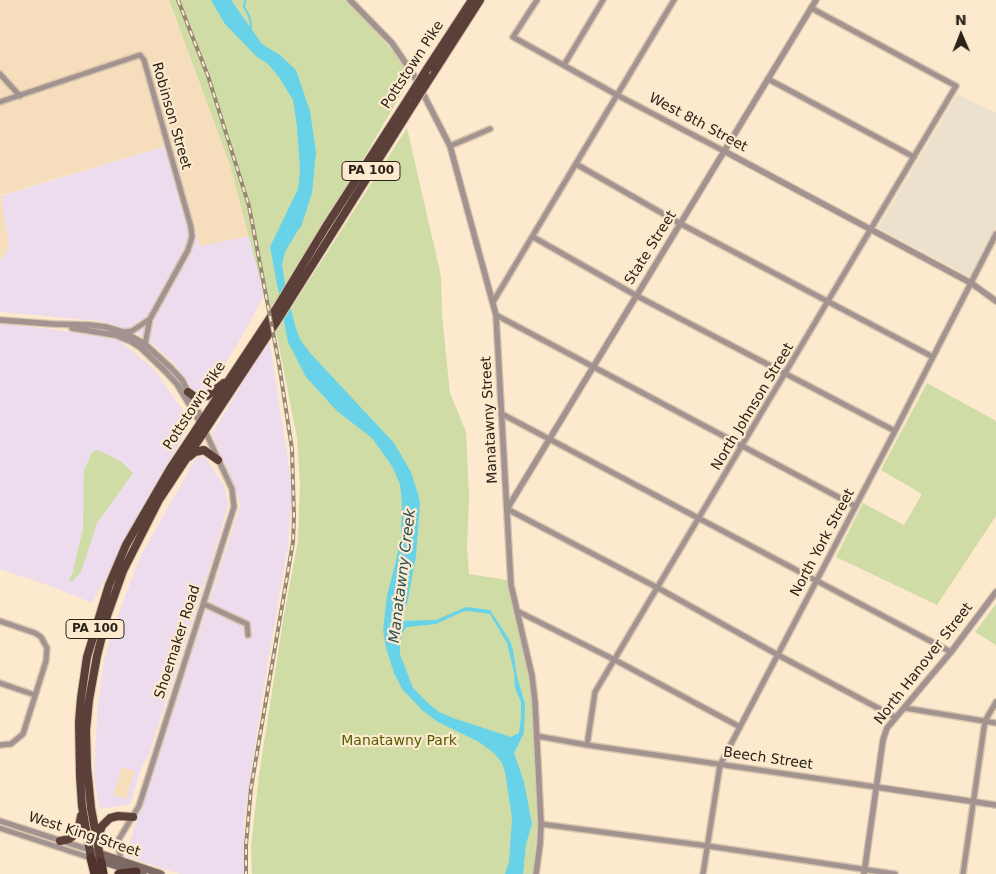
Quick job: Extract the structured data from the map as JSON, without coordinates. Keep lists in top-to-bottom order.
{
  "streets": {
    "highway": ["Pottstown Pike", "PA 100"],
    "main road": ["West King Street"],
    "street": [
      "Robinson Street",
      "West 8th Street",
      "State Street",
      "North Johnson Street",
      "Manatawny Street",
      "North York Street",
      "Shoemaker Road",
      "North Hanover Street",
      "Beech Street"
    ]
  },
  "crossings": [
    ["Pottstown Pike", "Shoemaker Road"],
    ["Pottstown Pike", "West King Street"],
    ["Robinson Street", "Shoemaker Road"],
    ["West 8th Street", "State Street"],
    ["West 8th Street", "North Johnson Street"],
    ["West 8th Street", "North York Street"],
    ["State Street", "North Johnson Street"],
    ["State Street", "Manatawny Street"],
    ["North Johnson Street", "Beech Street"],
    ["Manatawny Street", "Beech Street"],
    ["North York Street", "Beech Street"],
    ["Shoemaker Road", "West King Street"],
    ["North Hanover Street", "Beech Street"]
  ],
  "water": ["Manatawny Creek"],
  "parks": ["Manatawny Park"],
  "north": "top"
}
